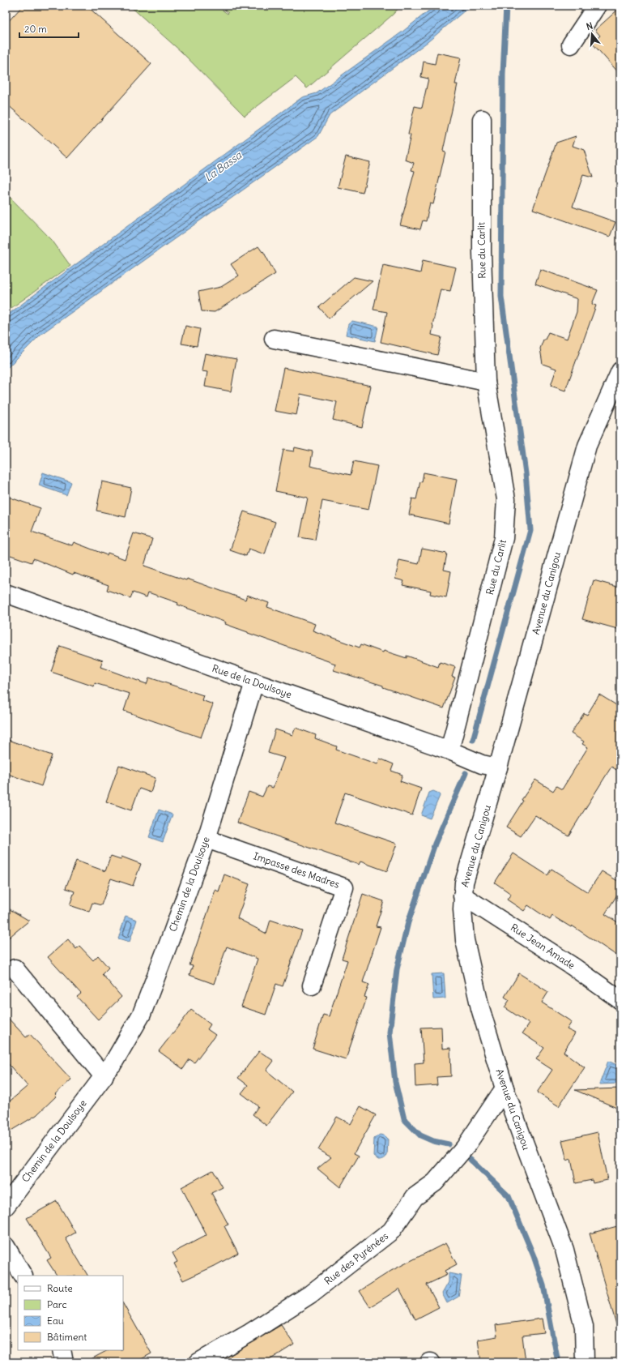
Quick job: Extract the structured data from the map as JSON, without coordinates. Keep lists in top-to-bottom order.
{
  "streets": {
    "street": [
      "Rue du Carlit",
      "Avenue du Canigou",
      "Rue de la Doulsoye",
      "Impasse des Madres",
      "Chemin de la Doulsoye",
      "Rue Jean Amade",
      "Rue des Pyrénées"
    ]
  },
  "crossings": [
    ["Rue du Carlit", "Rue de la Doulsoye"],
    ["Avenue du Canigou", "Rue de la Doulsoye"],
    ["Avenue du Canigou", "Rue Jean Amade"],
    ["Avenue du Canigou", "Rue des Pyrénées"],
    ["Rue de la Doulsoye", "Chemin de la Doulsoye"],
    ["Impasse des Madres", "Chemin de la Doulsoye"]
  ],
  "water": ["La Bassa"],
  "legend": [
    "Route",
    "Parc",
    "Eau",
    "Bâtiment"
  ],
  "scale_bar": "20 m",
  "north": "top"
}
